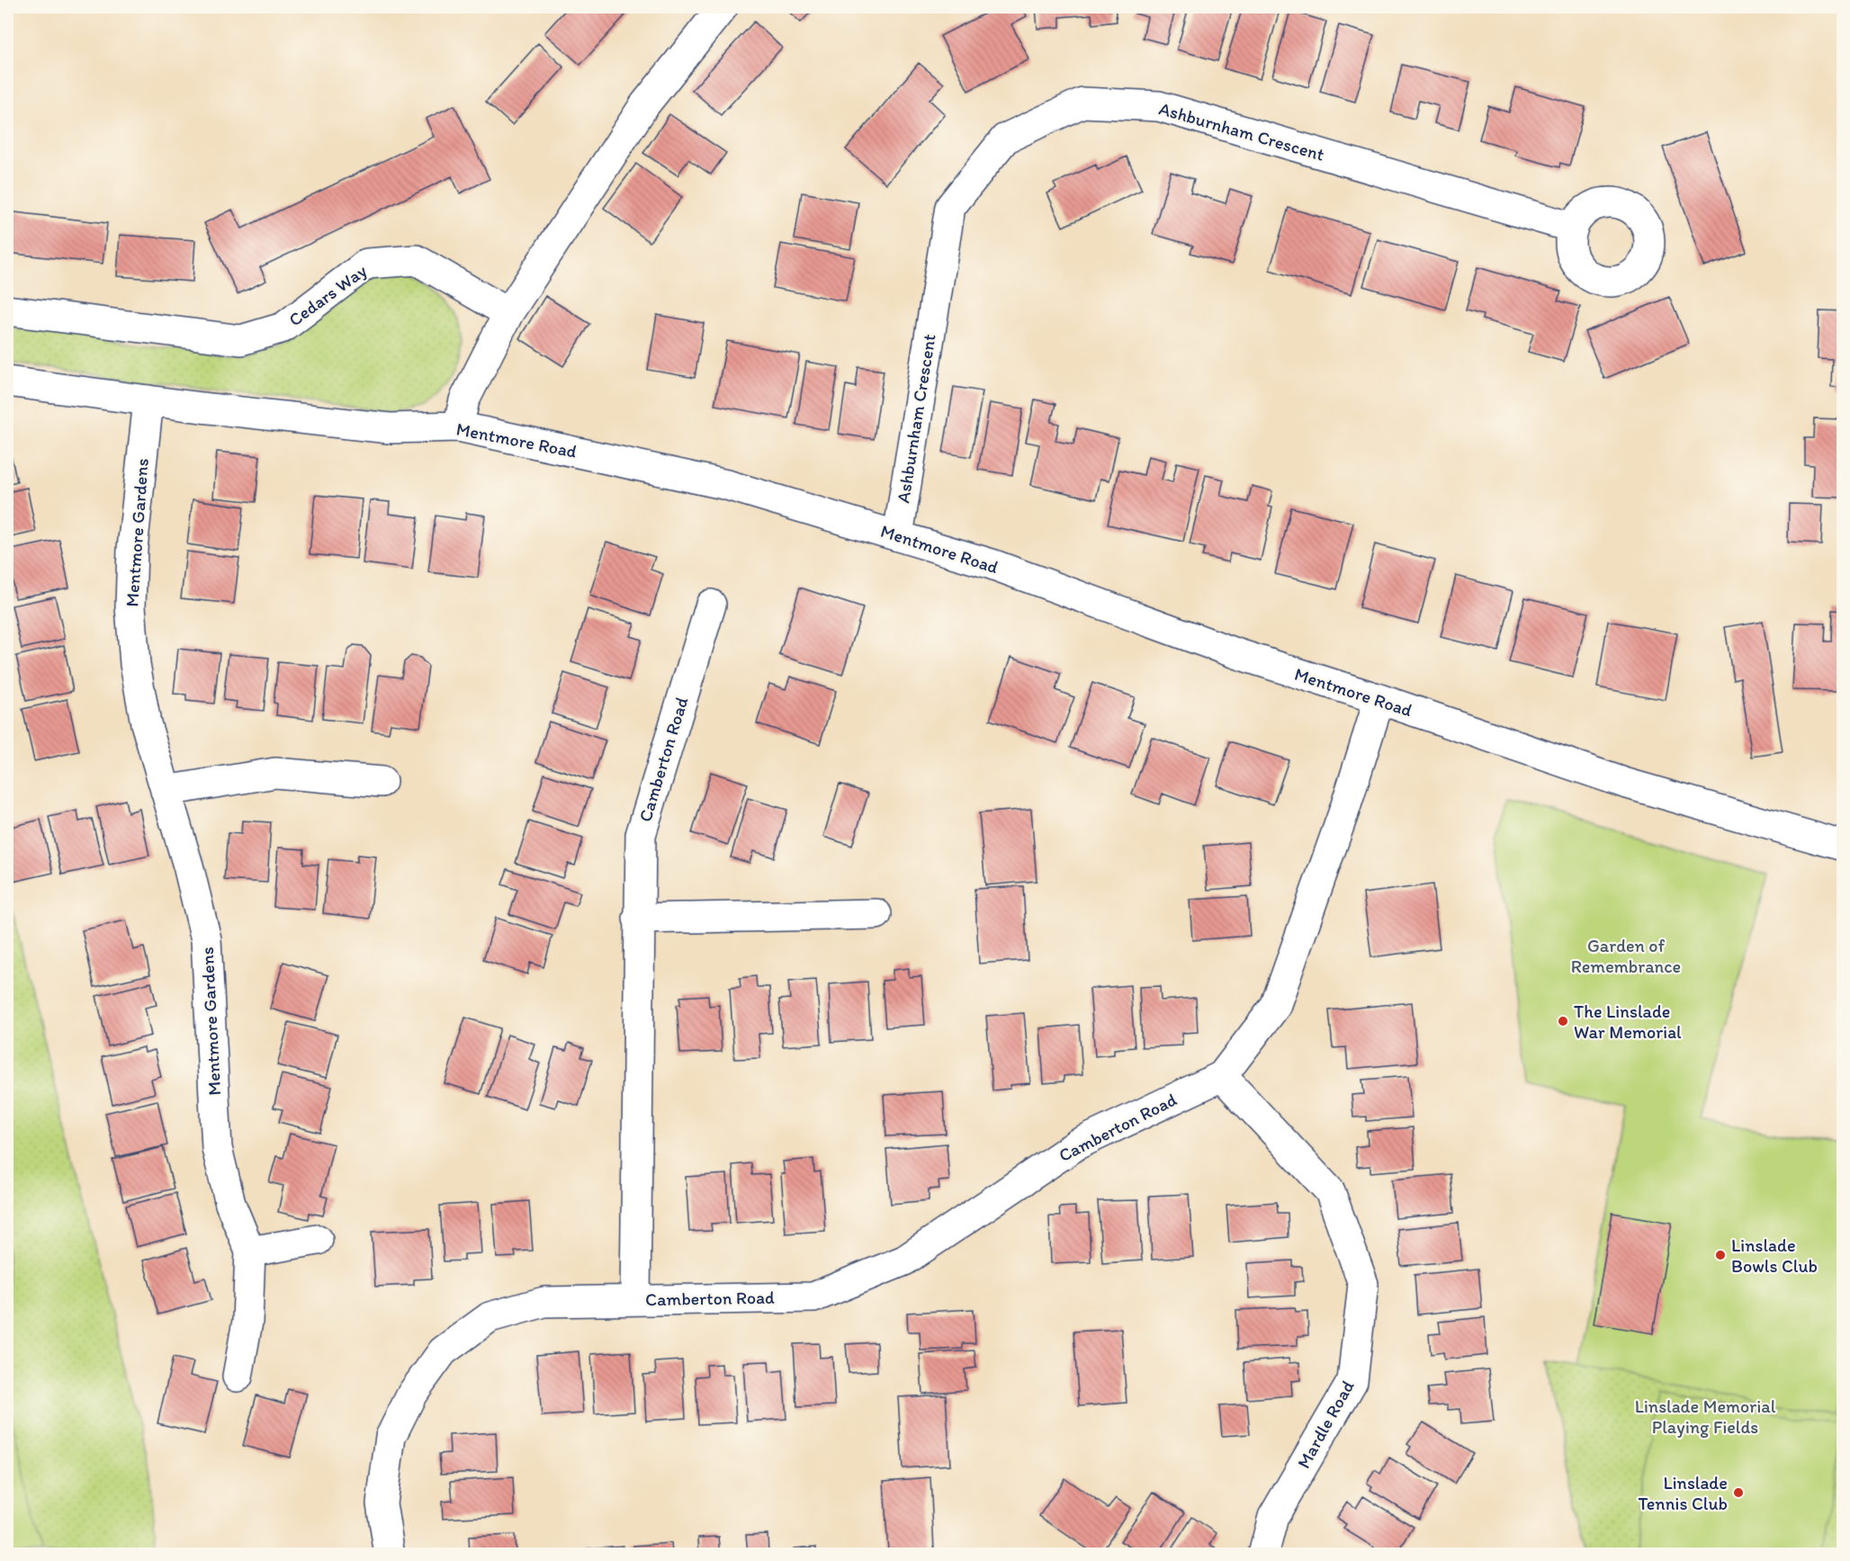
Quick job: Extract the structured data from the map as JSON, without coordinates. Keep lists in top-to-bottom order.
{
  "streets": {
    "street": [
      "Ashburnham Crescent",
      "Cedars Way",
      "Mentmore Road",
      "Mentmore Gardens",
      "Camberton Road",
      "Mardle Road"
    ]
  },
  "crossings": [
    ["Ashburnham Crescent", "Mentmore Road"],
    ["Mentmore Road", "Mentmore Gardens"],
    ["Mentmore Road", "Camberton Road"],
    ["Camberton Road", "Mardle Road"]
  ],
  "parks": ["Garden of Remembrance", "Linslade Memorial Playing Fields"],
  "places": ["The Linslade War Memorial", "Linslade Bowls Club", "Linslade Tennis Club"]
}
